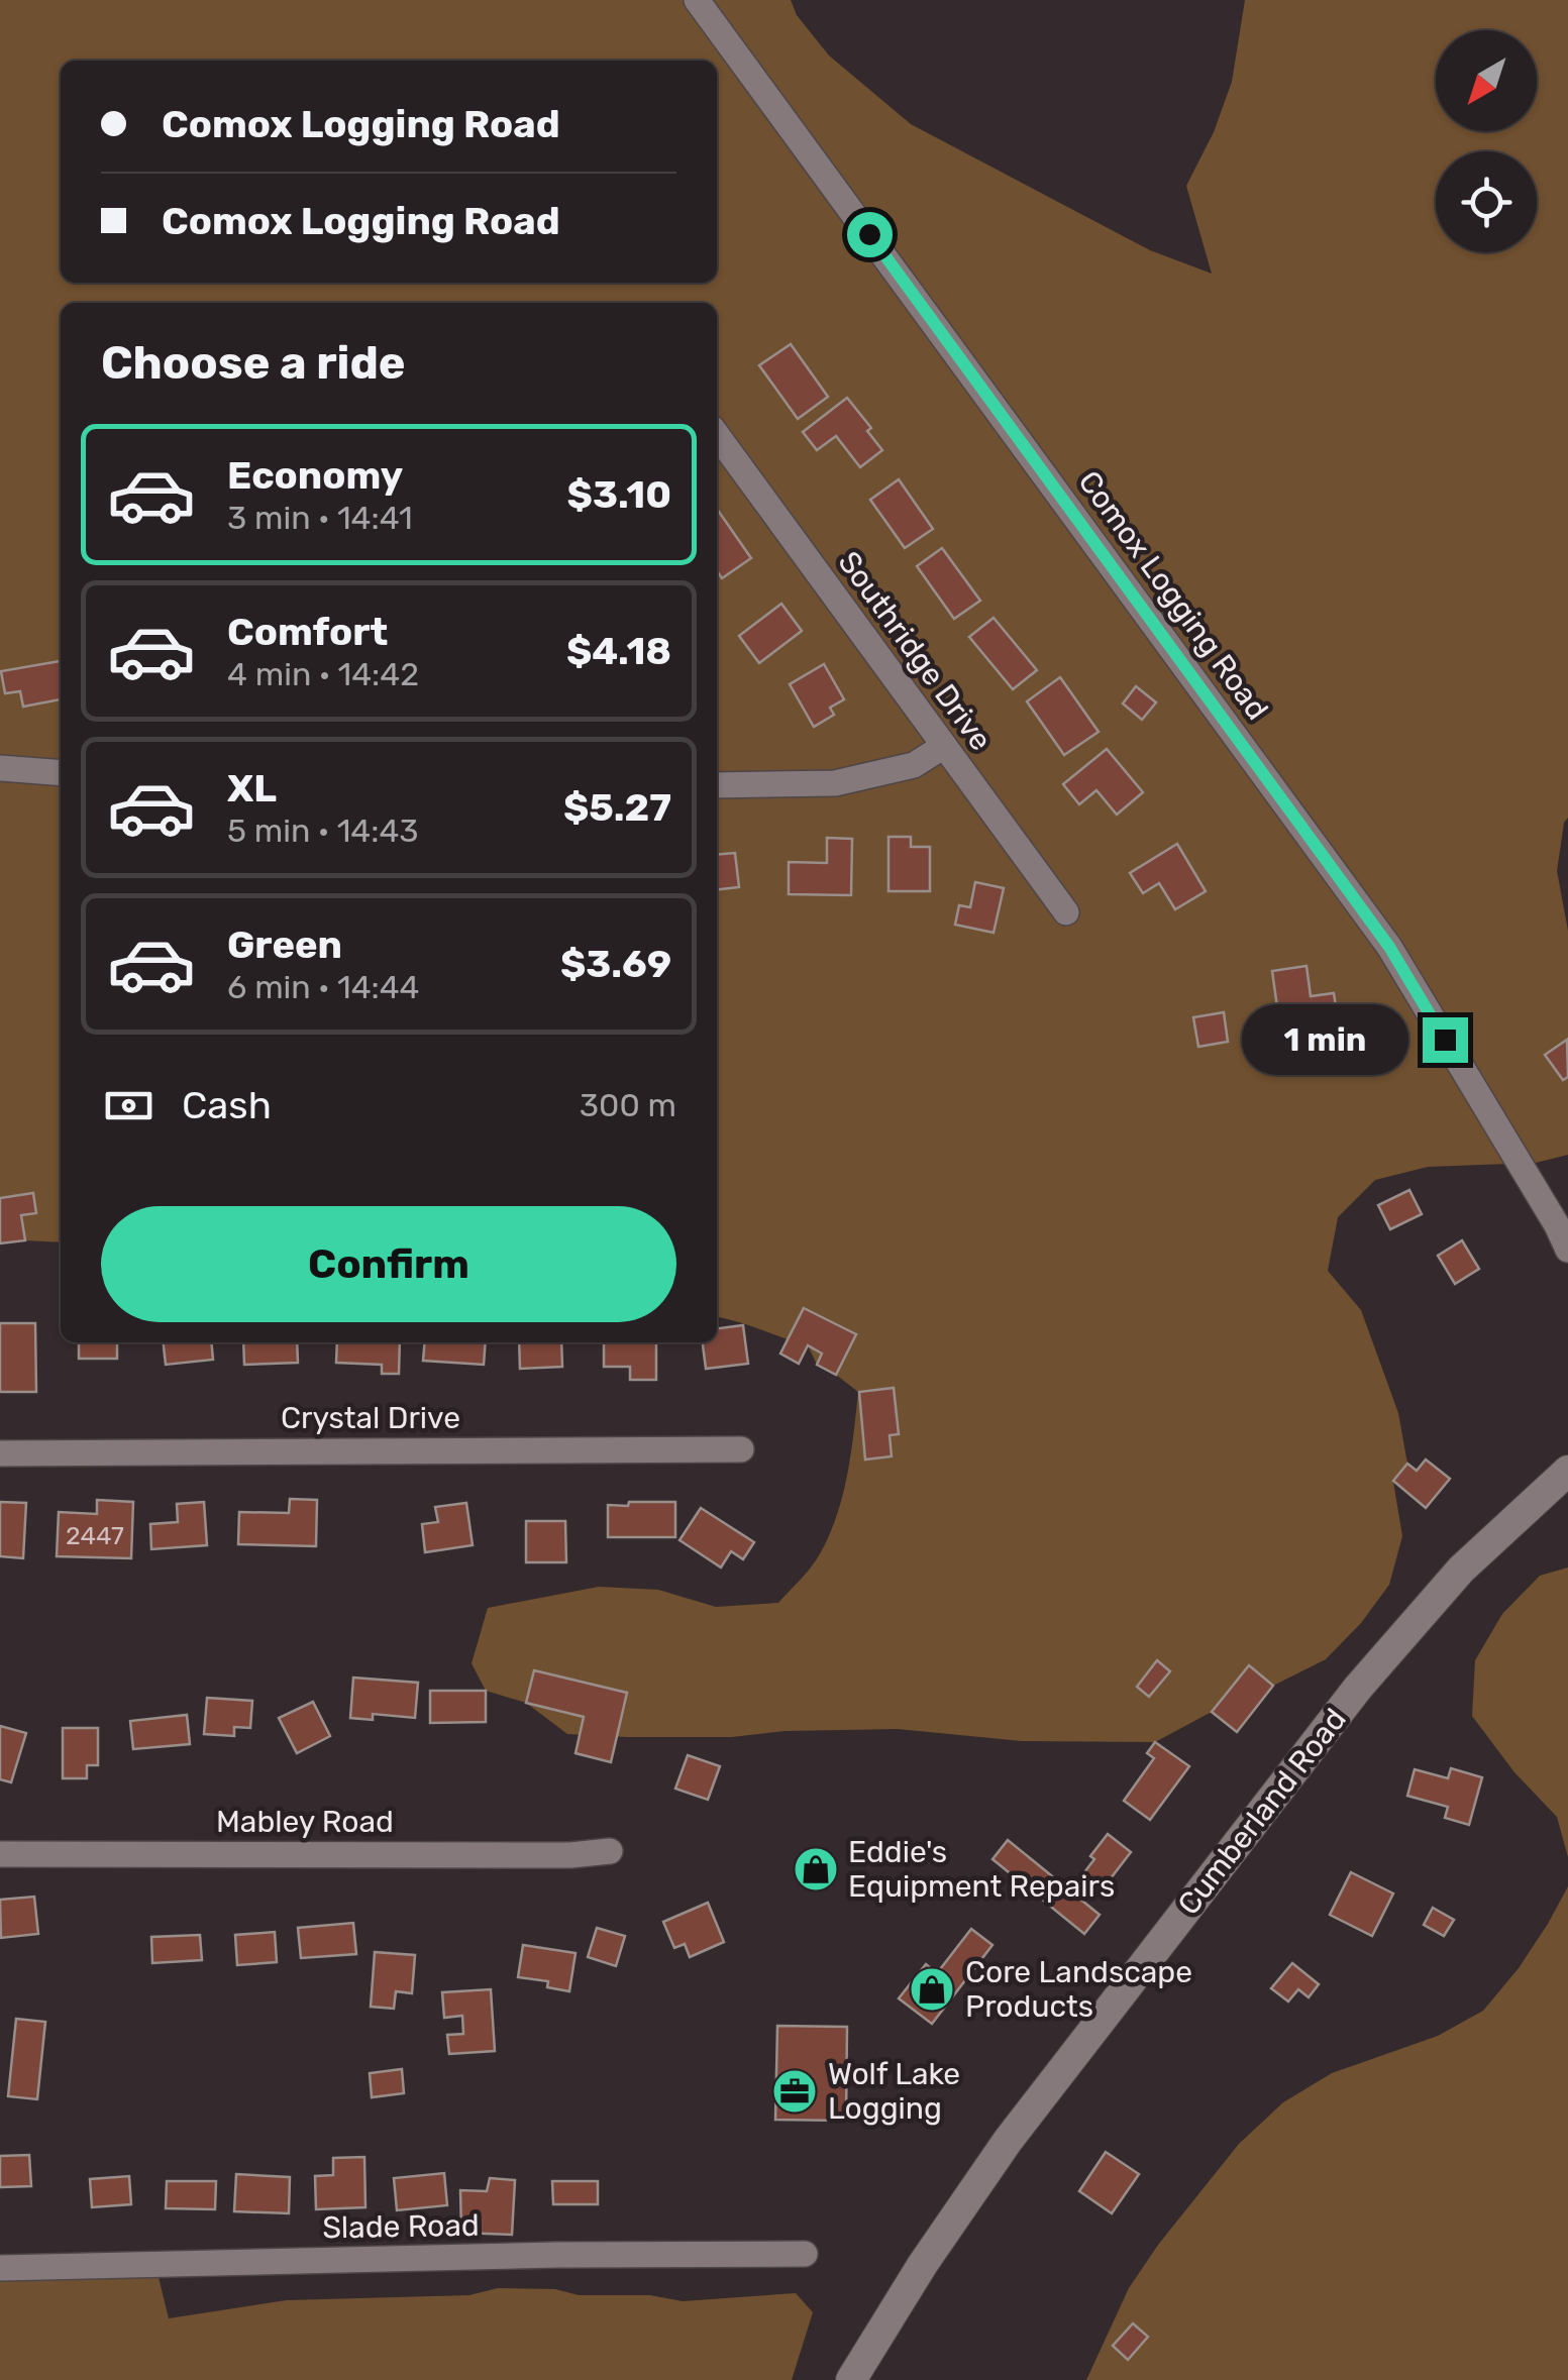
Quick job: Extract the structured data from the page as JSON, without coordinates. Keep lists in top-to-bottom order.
{
  "streets": {
    "street": [
      "Comox Logging Road",
      "Southridge Drive",
      "Crystal Drive",
      "Cumberland Road",
      "Mabley Road",
      "Slade Road"
    ]
  },
  "places": {
    "shop": ["Eddie's Equipment Repairs", "Core Landscape Products"],
    "office": ["Wolf Lake Logging"]
  },
  "house_numbers": ["2447"],
  "north": "bottom left",
  "page": {
    "banner": ["Comox Logging Road", "Comox Logging Road"],
    "heading": "Choose a ride",
    "list": [
      {
        "name": "Economy",
        "note": "3 min · 14:41",
        "value": "$3.10"
      },
      {
        "name": "Comfort",
        "note": "4 min · 14:42",
        "value": "$4.18"
      },
      {
        "name": "XL",
        "note": "5 min · 14:43",
        "value": "$5.27"
      },
      {
        "name": "Green",
        "note": "6 min · 14:44",
        "value": "$3.69"
      }
    ],
    "bubble": "1 min",
    "pay": ["Cash", "300 m"],
    "buttons": "Confirm"
  }
}
